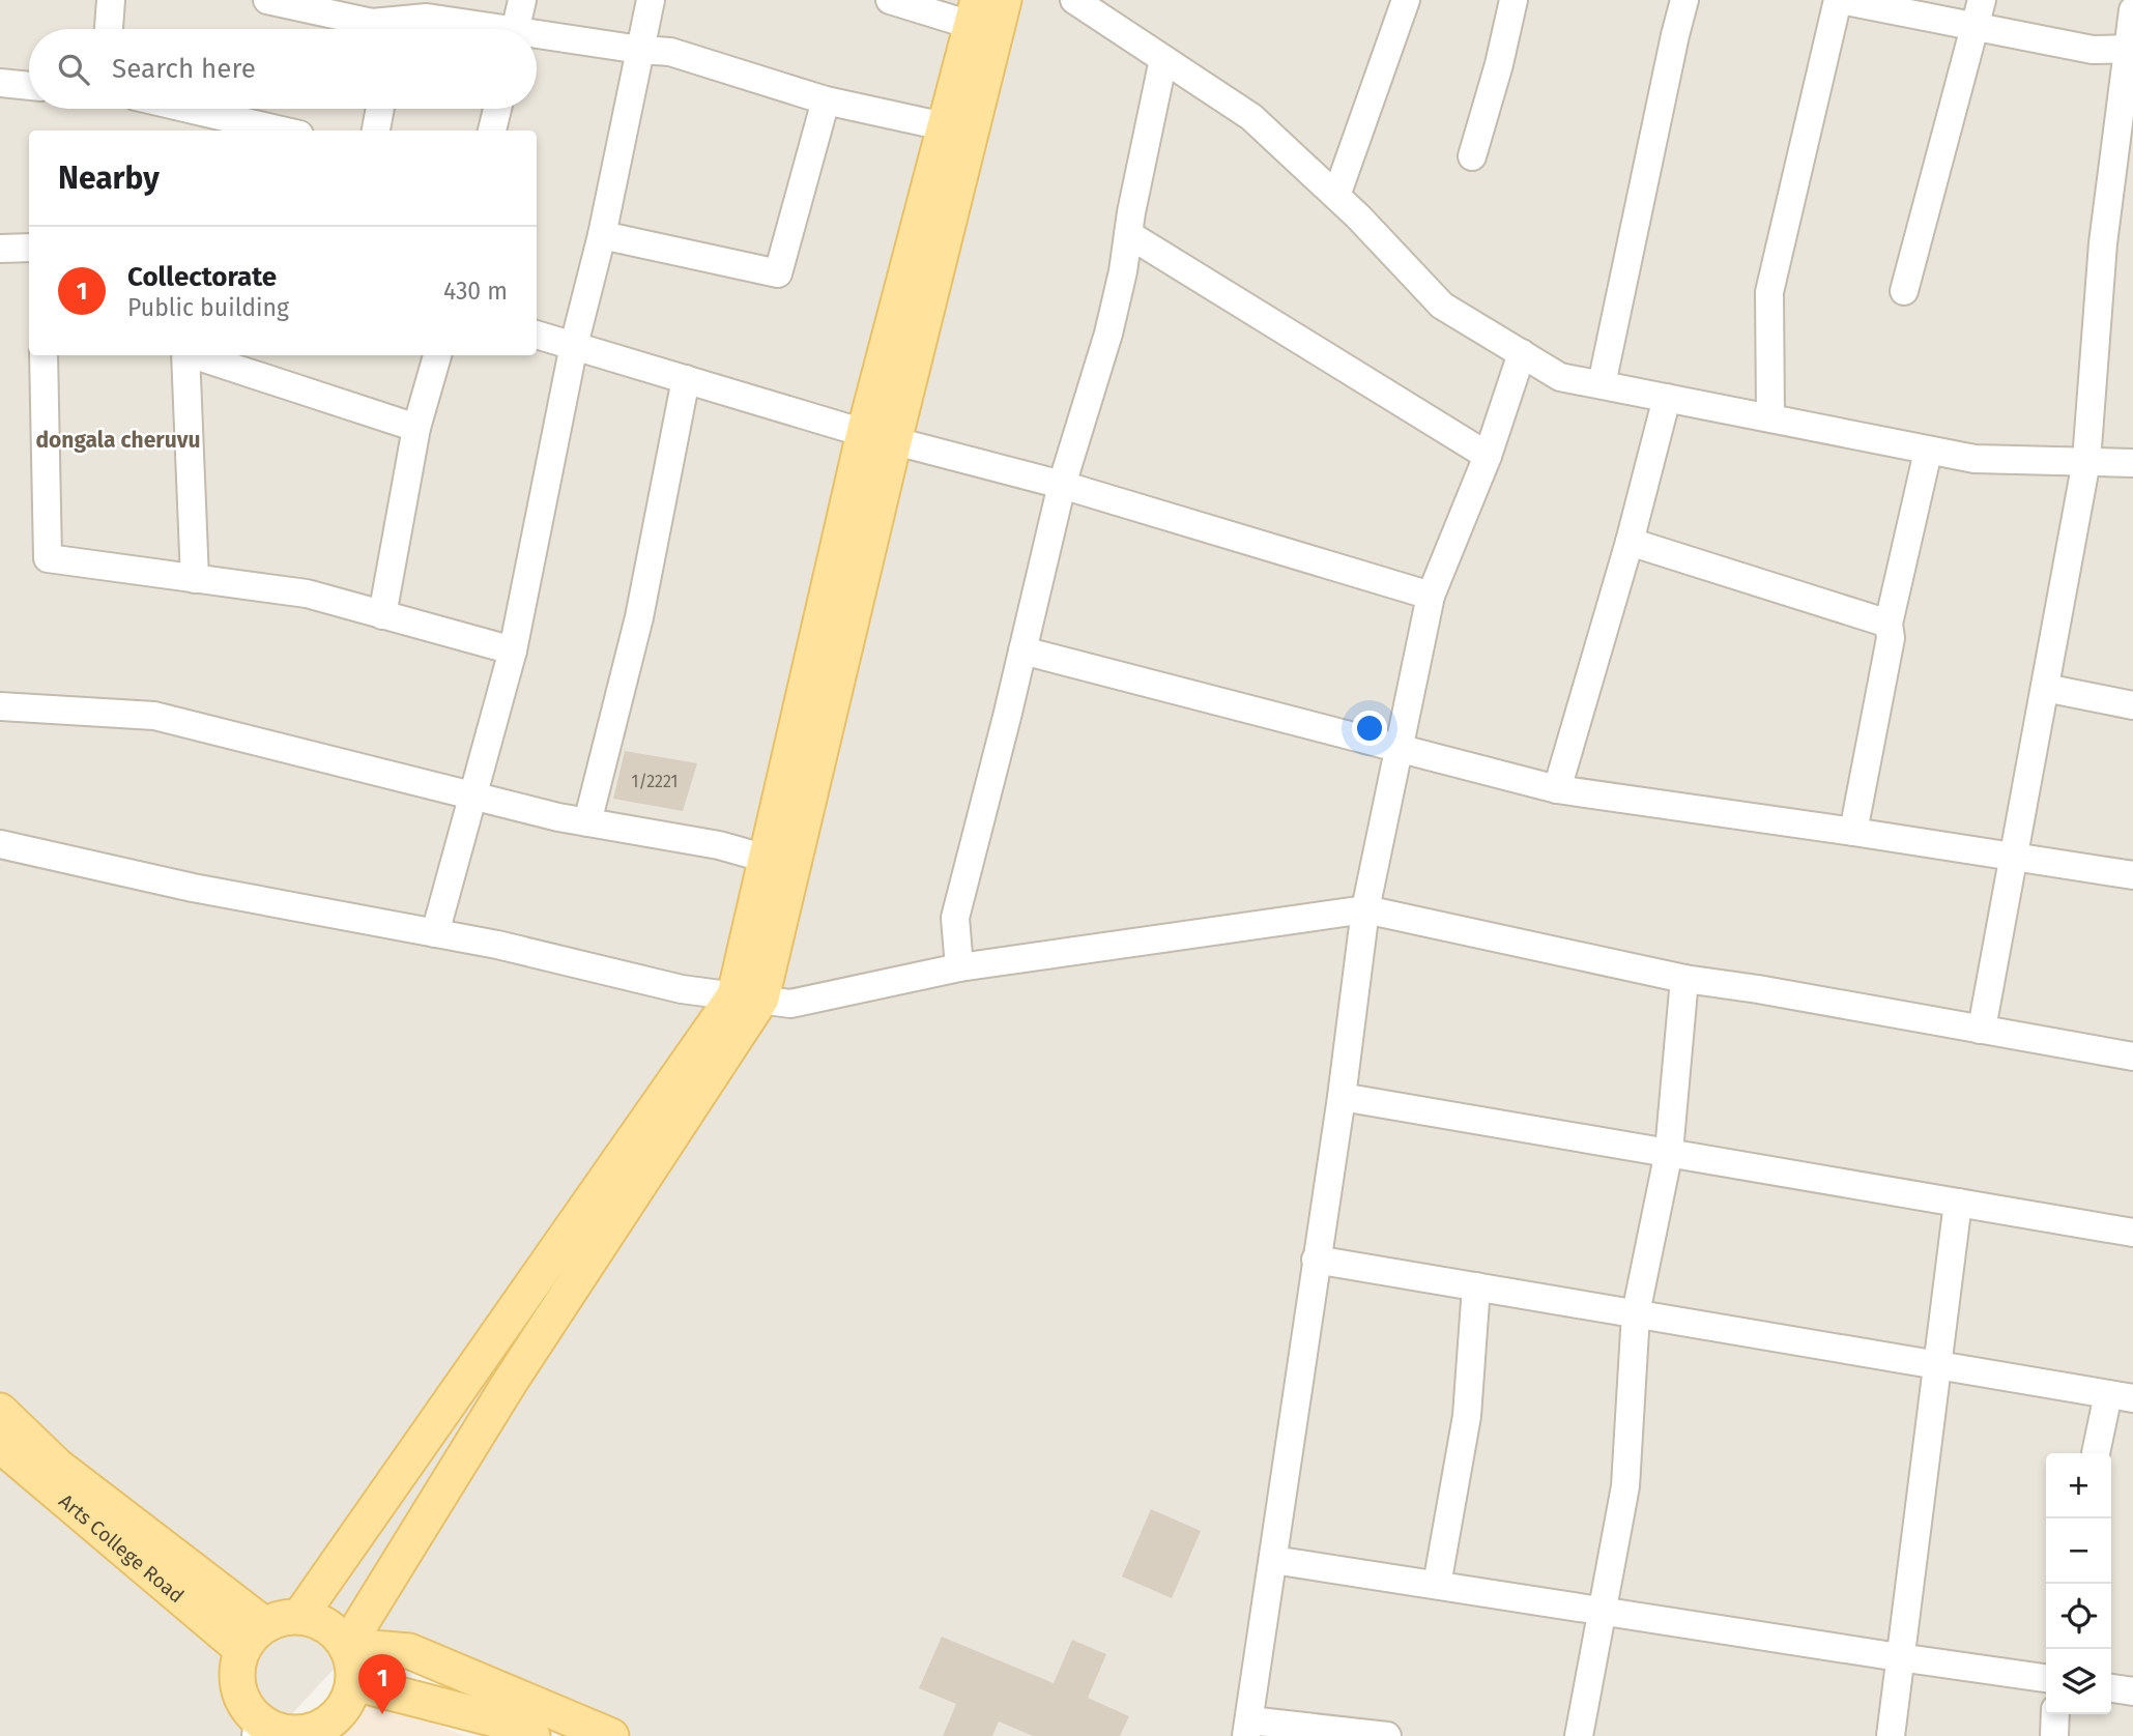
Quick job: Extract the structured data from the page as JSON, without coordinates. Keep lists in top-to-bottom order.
{
  "streets": {
    "main road": ["Arts College Road"]
  },
  "districts": ["dongala cheruvu"],
  "house_numbers": ["1/2221"],
  "page": {
    "search": "Search here",
    "heading": "Nearby",
    "list": [
      {
        "mark": "1",
        "name": "Collectorate",
        "note": "Public building",
        "value": "430 m"
      }
    ],
    "map_buttons": ["+", "−"],
    "pins": "1"
  }
}
